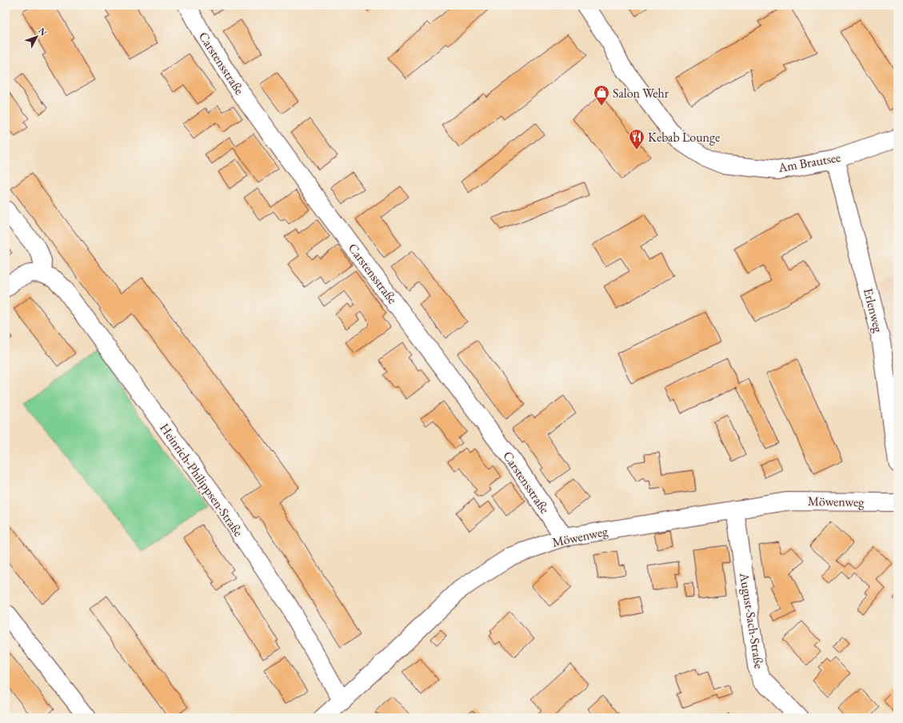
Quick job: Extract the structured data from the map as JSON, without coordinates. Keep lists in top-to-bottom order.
{
  "streets": {
    "street": [
      "Carstensstraße",
      "Am Brautsee",
      "Erlenweg",
      "Heinrich-Philippsen-Straße",
      "Möwenweg",
      "August-Sach-Straße"
    ]
  },
  "crossings": [
    ["Carstensstraße", "Möwenweg"],
    ["Am Brautsee", "Erlenweg"],
    ["Heinrich-Philippsen-Straße", "Möwenweg"],
    ["Möwenweg", "August-Sach-Straße"]
  ],
  "places": {
    "shop": ["Salon Wehr"],
    "restaurant": ["Kebab Lounge"]
  },
  "north": "top right"
}
